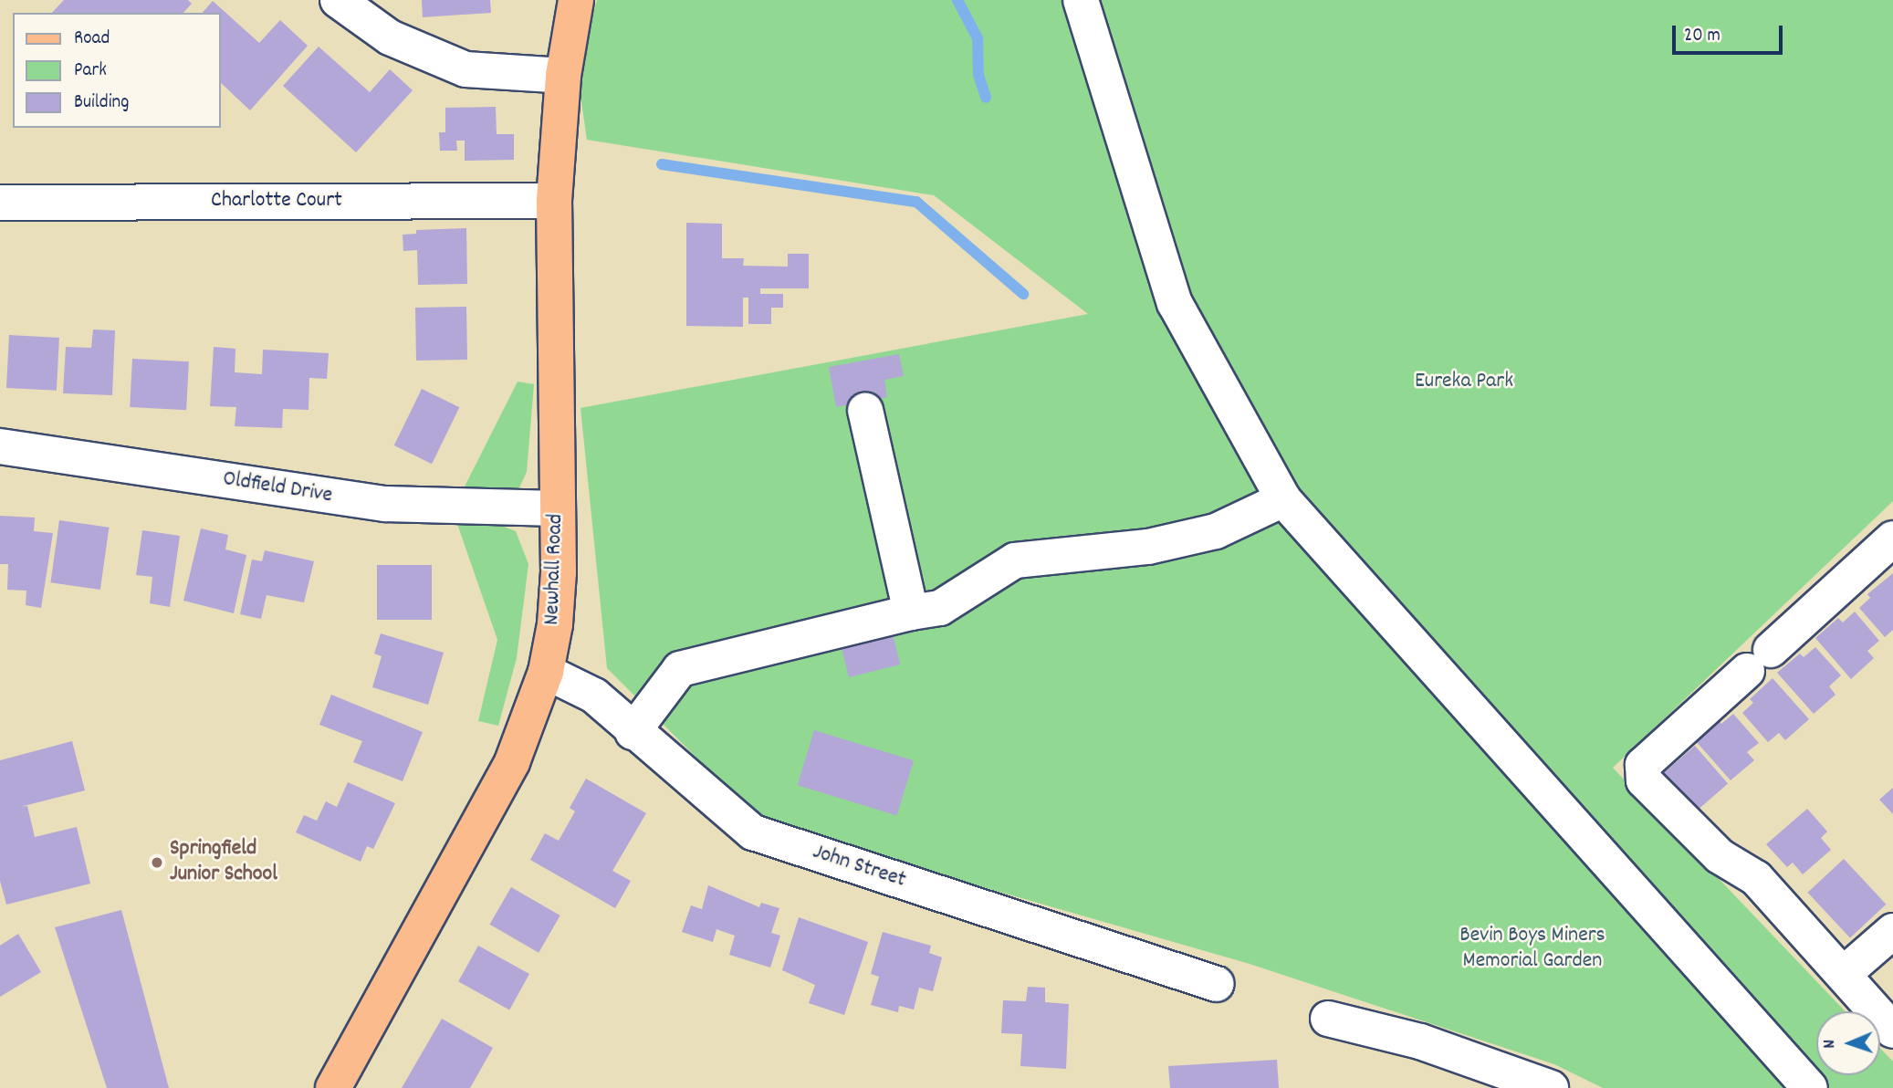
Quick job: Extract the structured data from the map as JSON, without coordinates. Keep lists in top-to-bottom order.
{
  "streets": {
    "main road": ["Newhall Road"],
    "street": ["Charlotte Court", "Oldfield Drive", "John Street"]
  },
  "crossings": [
    ["Charlotte Court", "Newhall Road"],
    ["Oldfield Drive", "Newhall Road"],
    ["Newhall Road", "John Street"]
  ],
  "parks": ["Eureka Park", "Bevin Boys Miners Memorial Garden"],
  "places": ["Springfield Junior School"],
  "legend": ["Road", "Park", "Building"],
  "scale_bar": "20 m",
  "north": "left"
}
